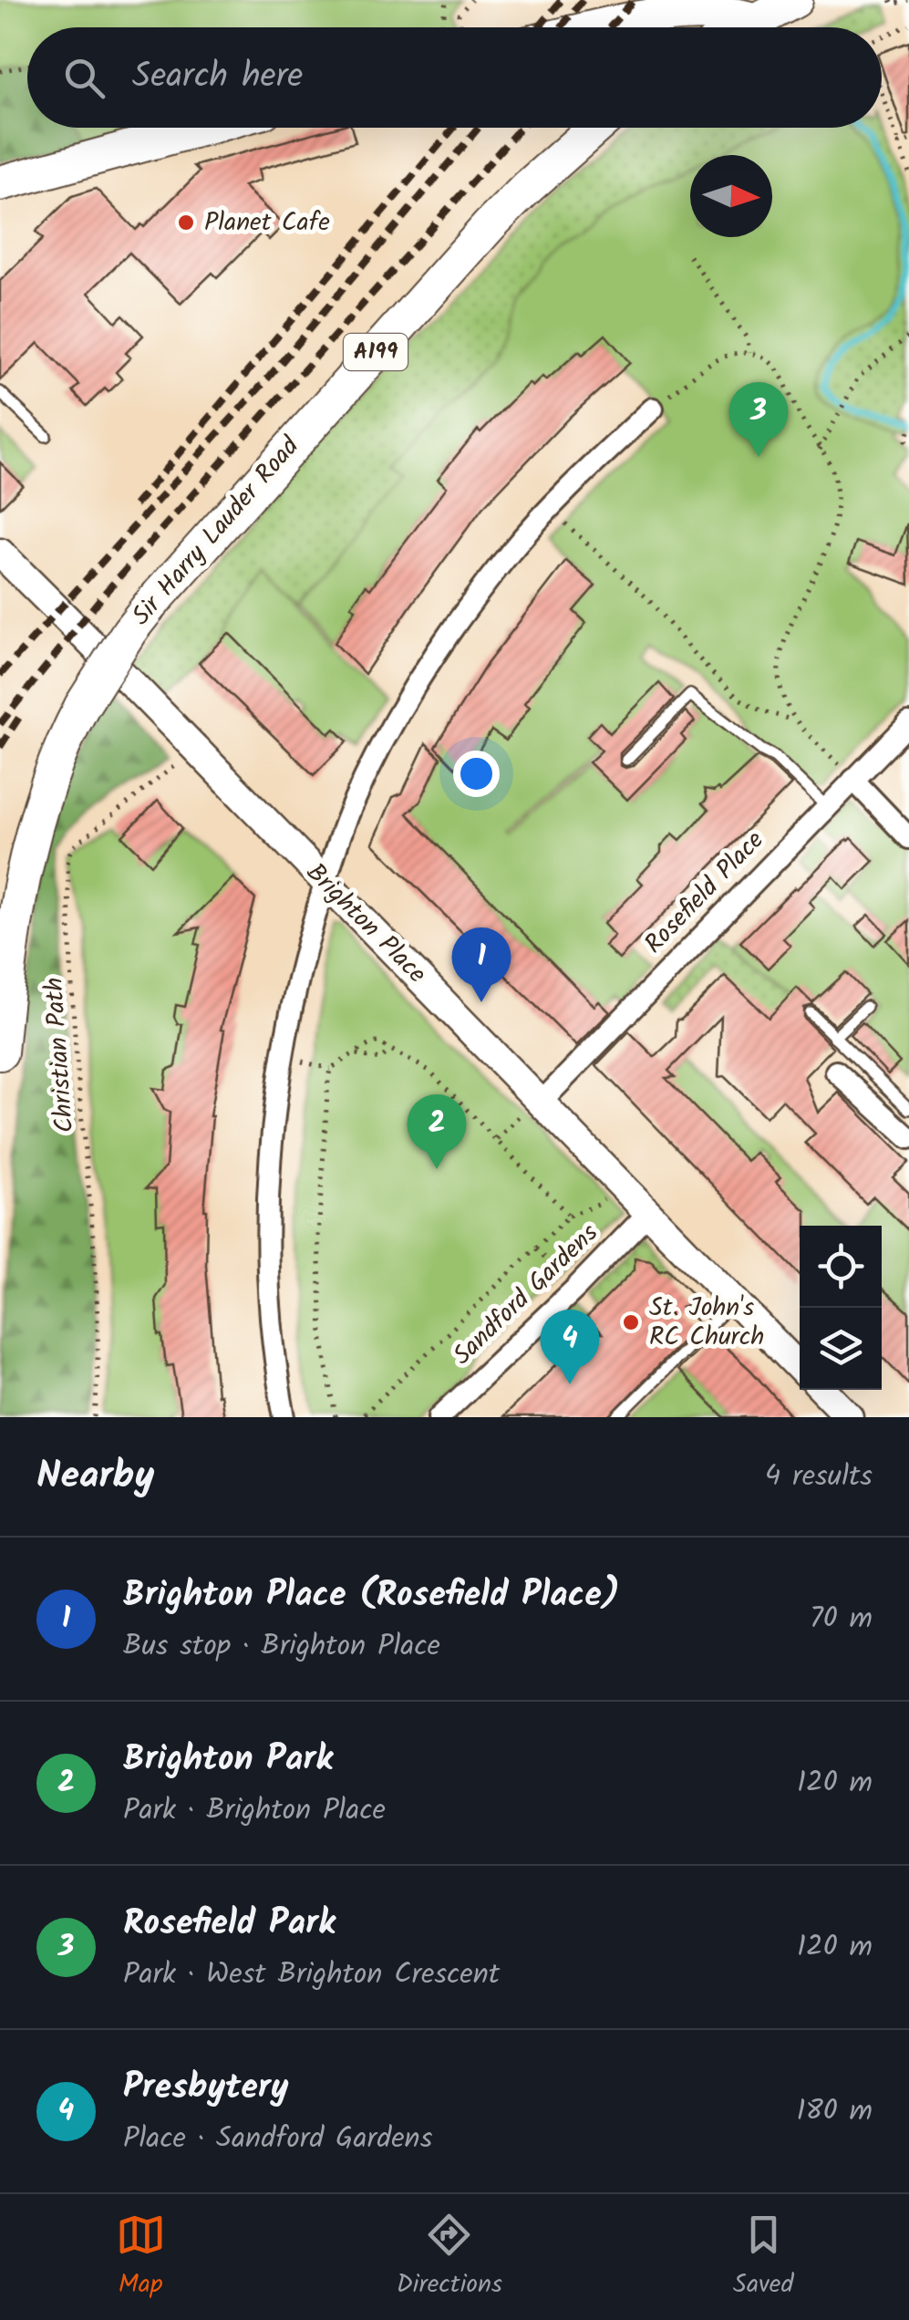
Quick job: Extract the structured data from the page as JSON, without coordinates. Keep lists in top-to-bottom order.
{
  "streets": {
    "main road": ["A199", "Sir Harry Lauder Road"],
    "street": ["Rosefield Place", "Brighton Place", "Sandford Gardens"],
    "path": ["Christian Path"]
  },
  "crossings": [
    ["Rosefield Place", "Brighton Place"],
    ["Brighton Place", "Christian Path"],
    ["Brighton Place", "Sandford Gardens"]
  ],
  "places": ["Planet Cafe", "St. John's RC Church"],
  "north": "right",
  "page": {
    "search": "Search here",
    "pins": [
      "3",
      "1",
      "2",
      "4"
    ],
    "heading": ["Nearby", "4 results"],
    "list": [
      {
        "mark": "1",
        "name": "Brighton Place (Rosefield Place)",
        "note": "Bus stop · Brighton Place",
        "value": "70 m"
      },
      {
        "mark": "2",
        "name": "Brighton Park",
        "note": "Park · Brighton Place",
        "value": "120 m"
      },
      {
        "mark": "3",
        "name": "Rosefield Park",
        "note": "Park · West Brighton Crescent",
        "value": "120 m"
      },
      {
        "mark": "4",
        "name": "Presbytery",
        "note": "Place · Sandford Gardens",
        "value": "180 m"
      }
    ],
    "nav": ["Map", "Directions", "Saved"]
  }
}
